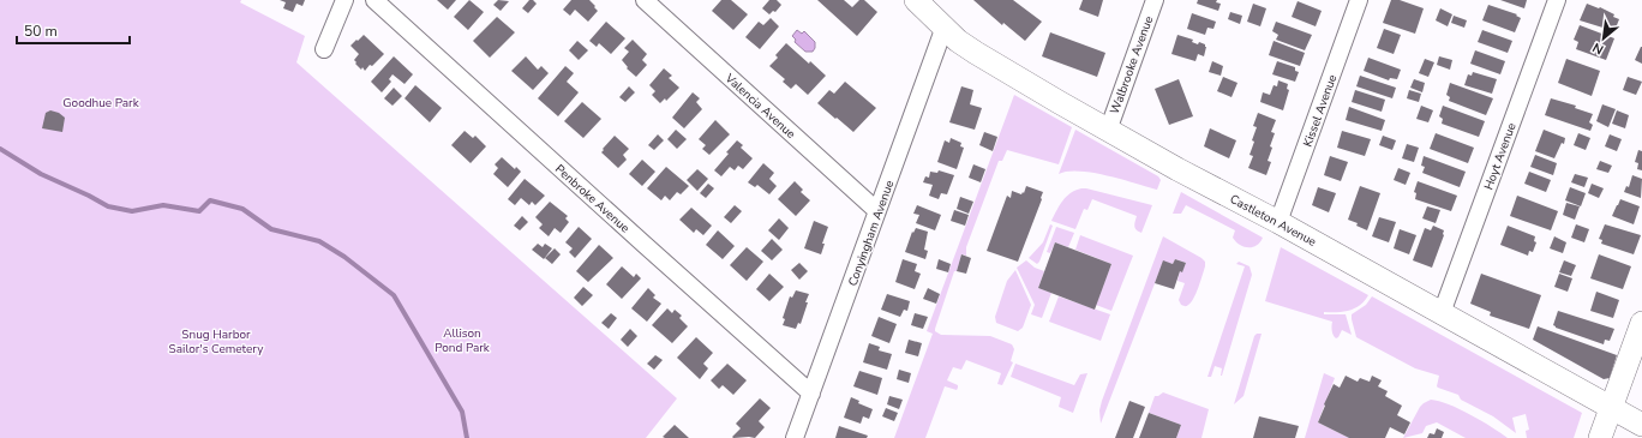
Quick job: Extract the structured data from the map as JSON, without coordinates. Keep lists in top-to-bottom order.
{
  "streets": {
    "street": [
      "Walbrooke Avenue",
      "Valencia Avenue",
      "Kissel Avenue",
      "Hoyt Avenue",
      "Penbroke Avenue",
      "Castleton Avenue",
      "Conyingham Avenue"
    ]
  },
  "crossings": [
    ["Walbrooke Avenue", "Castleton Avenue"],
    ["Valencia Avenue", "Conyingham Avenue"],
    ["Kissel Avenue", "Castleton Avenue"],
    ["Hoyt Avenue", "Castleton Avenue"],
    ["Penbroke Avenue", "Conyingham Avenue"],
    ["Castleton Avenue", "Conyingham Avenue"]
  ],
  "parks": ["Goodhue Park", "Allison Pond Park", "Snug Harbor Sailor's Cemetery"],
  "scale_bar": "50 m",
  "north": "bottom left"
}
